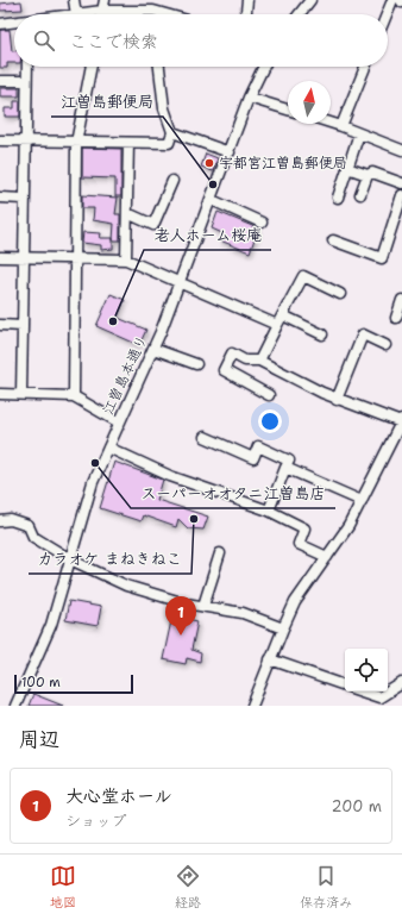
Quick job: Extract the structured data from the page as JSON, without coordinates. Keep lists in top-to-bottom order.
{
  "streets": {
    "street": ["江曽島本通り"]
  },
  "places": [
    "宇都宮江曽島郵便局",
    "江曽島郵便局",
    "老人ホーム桜庵",
    "スーパーオオタニ江曽島店",
    "カラオケ まねきねこ"
  ],
  "scale_bar": "100 m",
  "north": "top",
  "page": {
    "search": "ここで検索",
    "pins": "1",
    "scale": "100 m",
    "heading": "周辺",
    "list": [
      {
        "mark": "1",
        "name": "大心堂ホール",
        "note": "ショップ",
        "value": "200 m"
      }
    ],
    "nav": ["地図", "経路", "保存済み"]
  }
}
